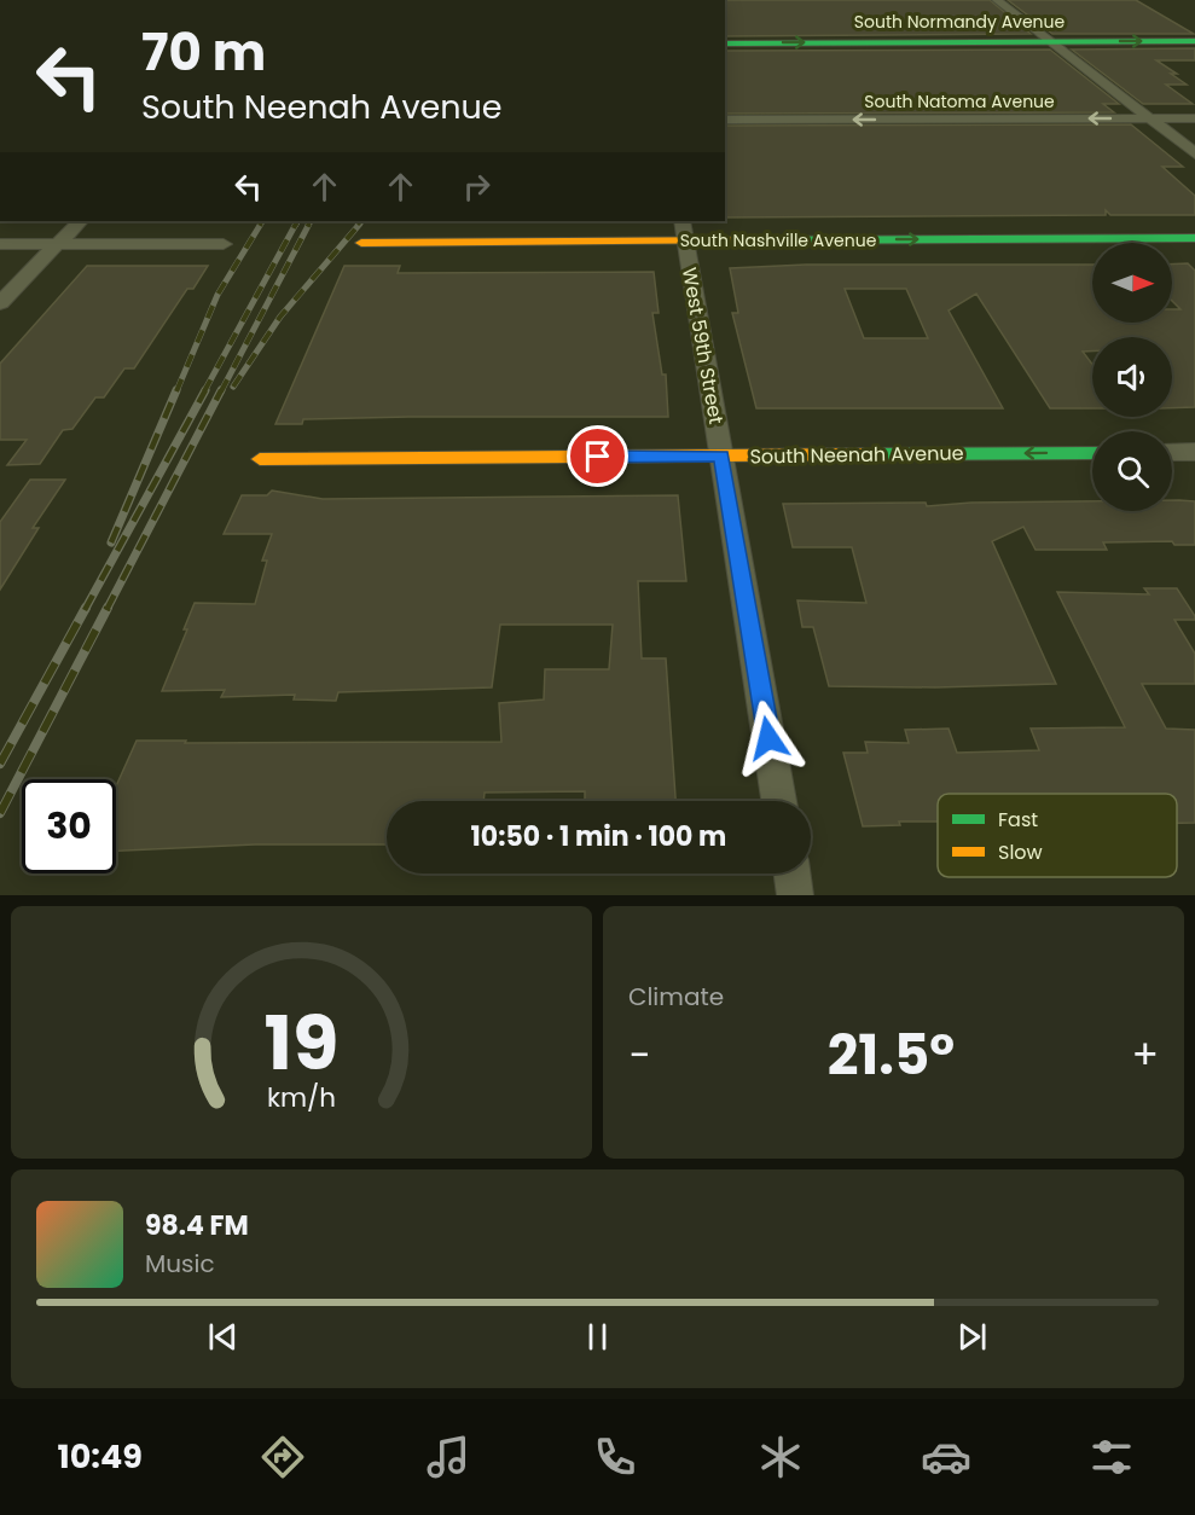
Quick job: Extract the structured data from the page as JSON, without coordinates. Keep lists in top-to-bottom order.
{
  "streets": {
    "street": [
      "South Normandy Avenue",
      "South Natoma Avenue",
      "South Nashville Avenue",
      "West 59th Street",
      "South Neenah Avenue"
    ]
  },
  "crossings": [
    ["South Nashville Avenue", "West 59th Street"],
    ["West 59th Street", "South Neenah Avenue"]
  ],
  "one_way": [
    "South Normandy Avenue",
    "South Natoma Avenue",
    "South Nashville Avenue",
    "South Neenah Avenue"
  ],
  "legend": ["Fast", "Slow"],
  "north": "right",
  "page": {
    "turn": ["70 m", "South Neenah Avenue"],
    "limit": "30",
    "trip": "10:50 · 1 min · 100 m",
    "tile": "Climate",
    "heat": ["−", "21.5°", "+"],
    "song": ["98.4 FM", "Music"],
    "tabs": "10:49",
    "gauge": ["19", "km/h"]
  }
}
